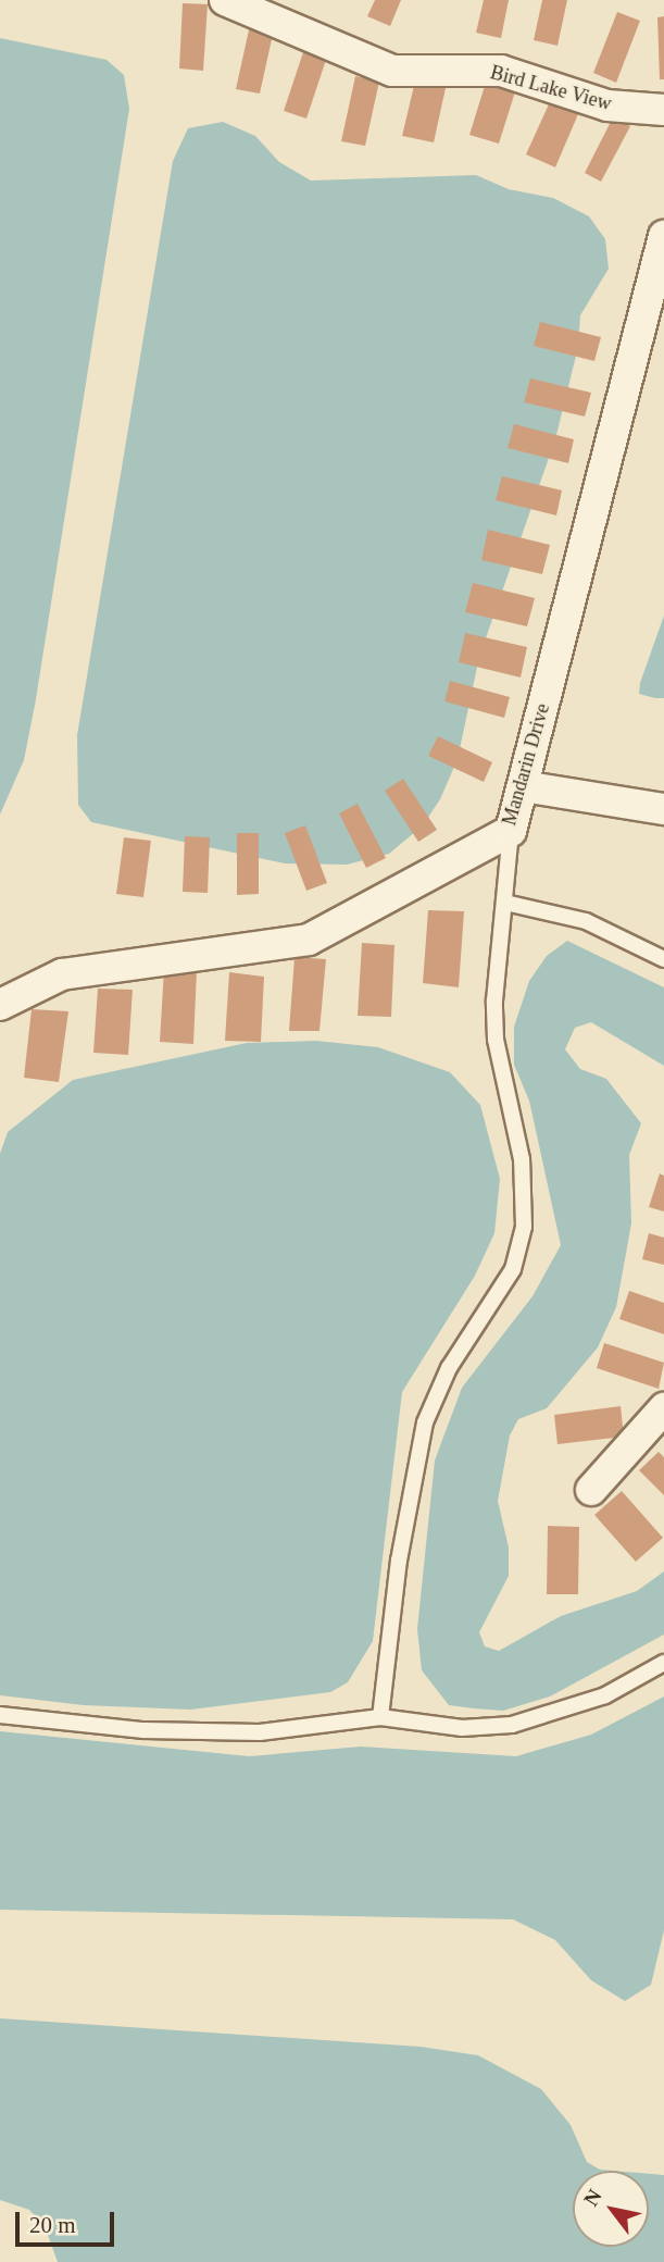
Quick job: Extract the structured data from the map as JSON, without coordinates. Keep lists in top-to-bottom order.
{
  "streets": {
    "street": ["Bird Lake View", "Mandarin Drive"]
  },
  "scale_bar": "20 m",
  "north": "top left"
}
